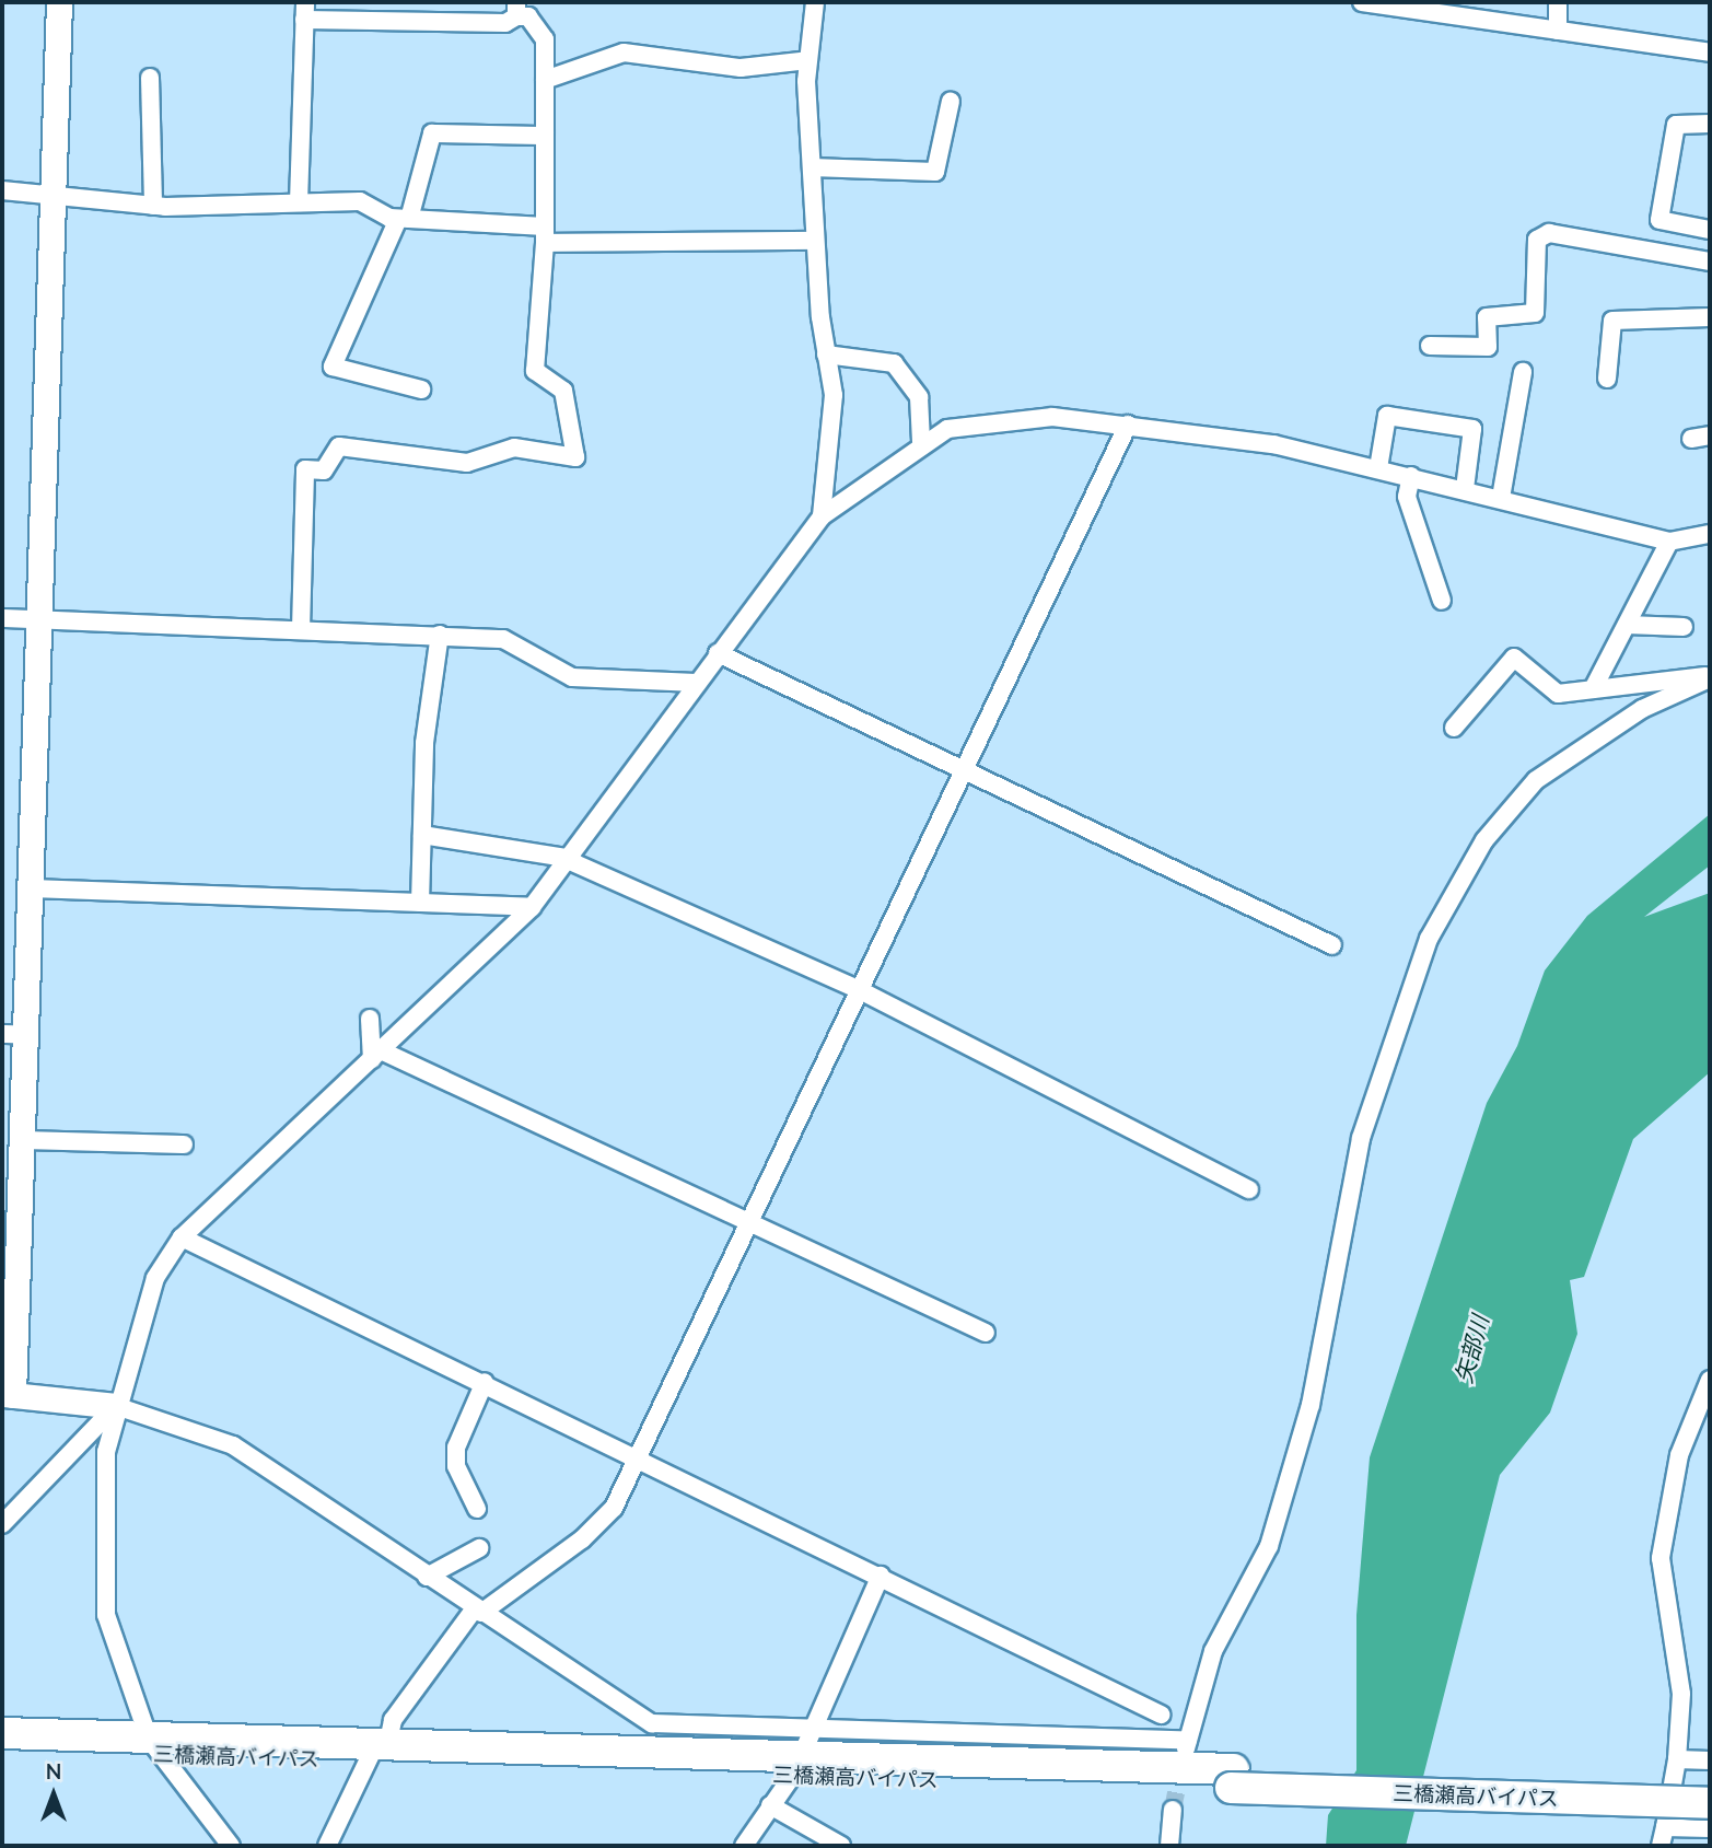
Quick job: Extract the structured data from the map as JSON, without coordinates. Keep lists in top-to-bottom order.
{
  "streets": {
    "highway": ["三橋瀬高バイパス"]
  },
  "water": ["矢部川"],
  "north": "top"
}
